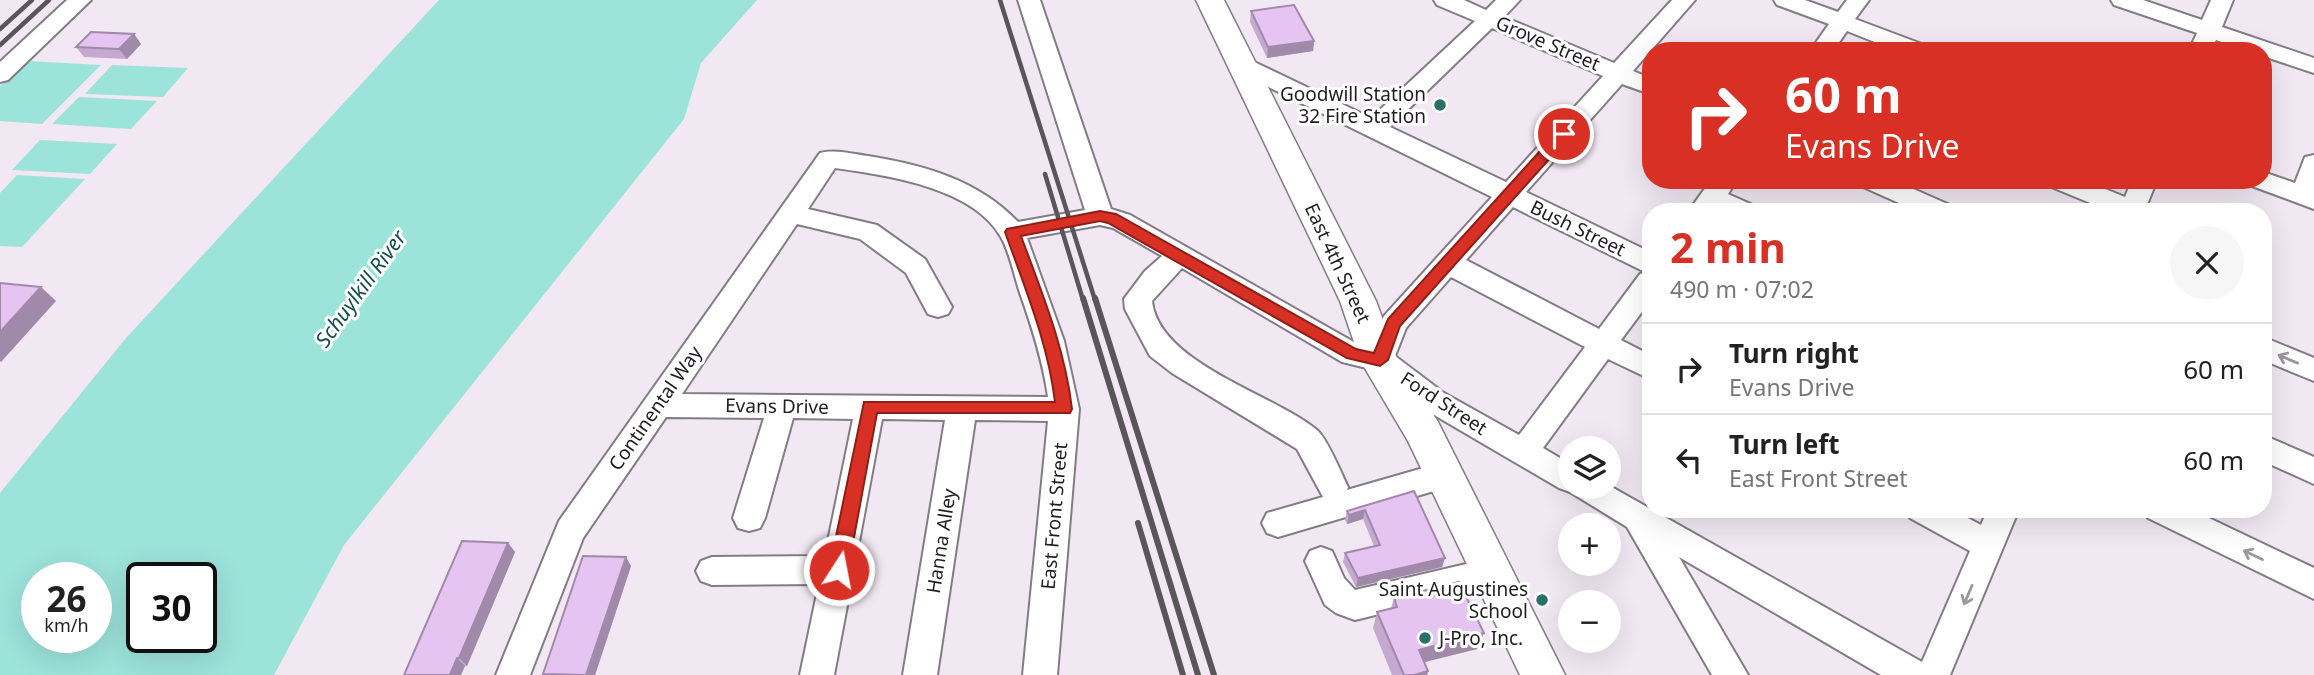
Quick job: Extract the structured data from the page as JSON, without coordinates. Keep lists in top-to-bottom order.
{
  "streets": {
    "main road": ["East 4th Street"],
    "street": [
      "Grove Street",
      "Bush Street",
      "Ford Street",
      "Evans Drive",
      "Continental Way",
      "East Front Street",
      "Hanna Alley"
    ]
  },
  "crossings": [
    ["Bush Street", "East 4th Street"],
    ["East 4th Street", "Ford Street"],
    ["Evans Drive", "Continental Way"],
    ["Evans Drive", "East Front Street"],
    ["Evans Drive", "Hanna Alley"],
    ["Continental Way", "East Front Street"]
  ],
  "water": ["Schuylkill River"],
  "places": ["Goodwill Station 32 Fire Station", "Saint Augustines School", "J-Pro, Inc."],
  "page": {
    "turn": ["60 m", "Evans Drive"],
    "heading": ["2 min", "490 m · 07:02"],
    "list": [
      {
        "name": "Turn right",
        "note": "Evans Drive",
        "value": "60 m"
      },
      {
        "name": "Turn left",
        "note": "East Front Street",
        "value": "60 m"
      }
    ],
    "map_buttons": ["+", "−"],
    "speed": "26 km/h",
    "limit": "30"
  }
}
